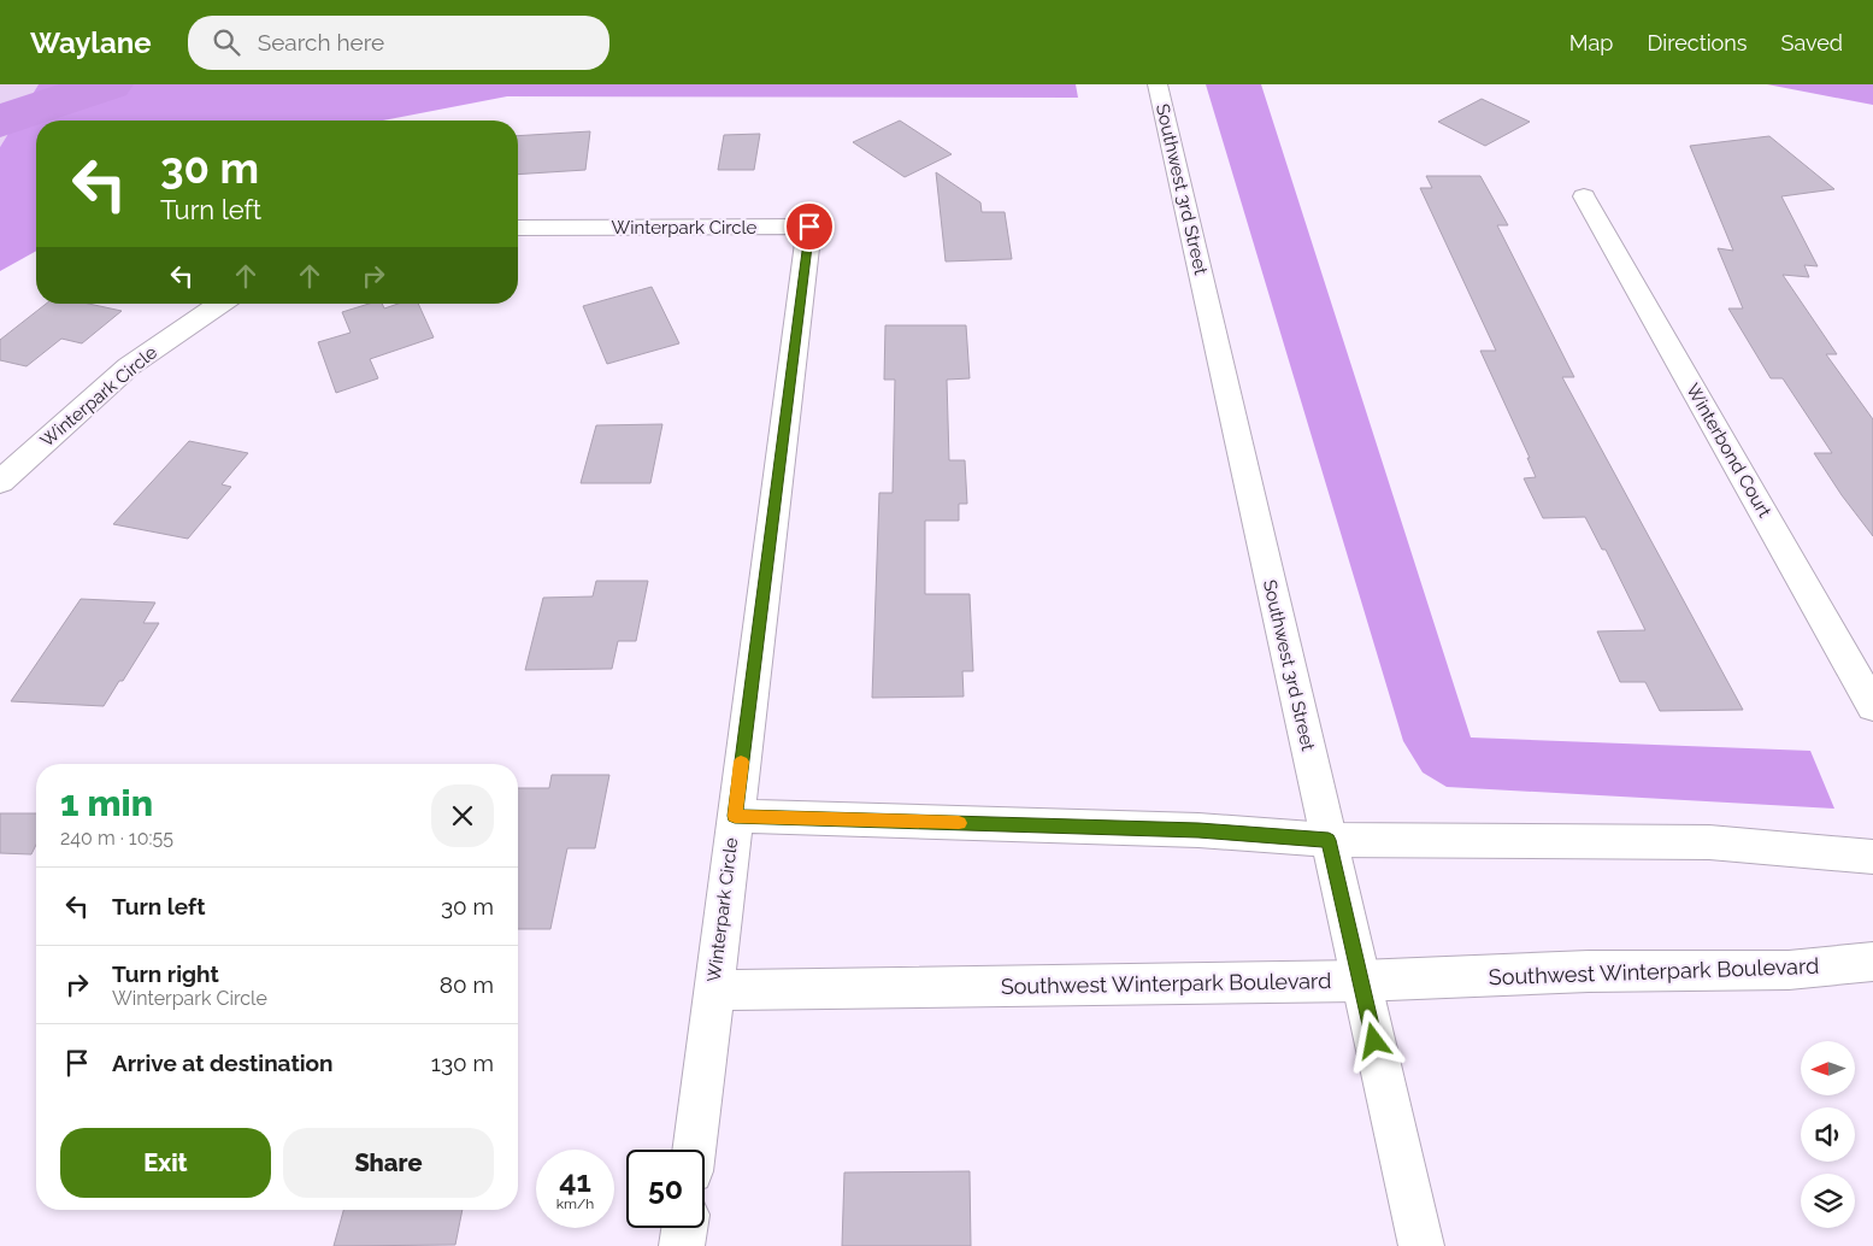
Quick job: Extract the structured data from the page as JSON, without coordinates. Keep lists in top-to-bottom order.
{
  "streets": {
    "street": [
      "Southwest 3rd Street",
      "Winterpark Circle",
      "Winterbond Court",
      "Southwest Winterpark Boulevard"
    ]
  },
  "crossings": [
    ["Southwest 3rd Street", "Southwest Winterpark Boulevard"],
    ["Winterpark Circle", "Southwest Winterpark Boulevard"]
  ],
  "north": "left",
  "page": {
    "header": "Waylane",
    "search": "Search here",
    "nav": ["Map", "Directions", "Saved"],
    "turn": ["30 m", "Turn left"],
    "heading": ["1 min", "240 m · 10:55"],
    "list": [
      {
        "name": "Turn left",
        "value": "30 m"
      },
      {
        "name": "Turn right",
        "note": "Winterpark Circle",
        "value": "80 m"
      },
      {
        "name": "Arrive at destination",
        "value": "130 m"
      }
    ],
    "buttons": ["Exit", "Share"],
    "speed": "41 km/h",
    "limit": "50"
  }
}
